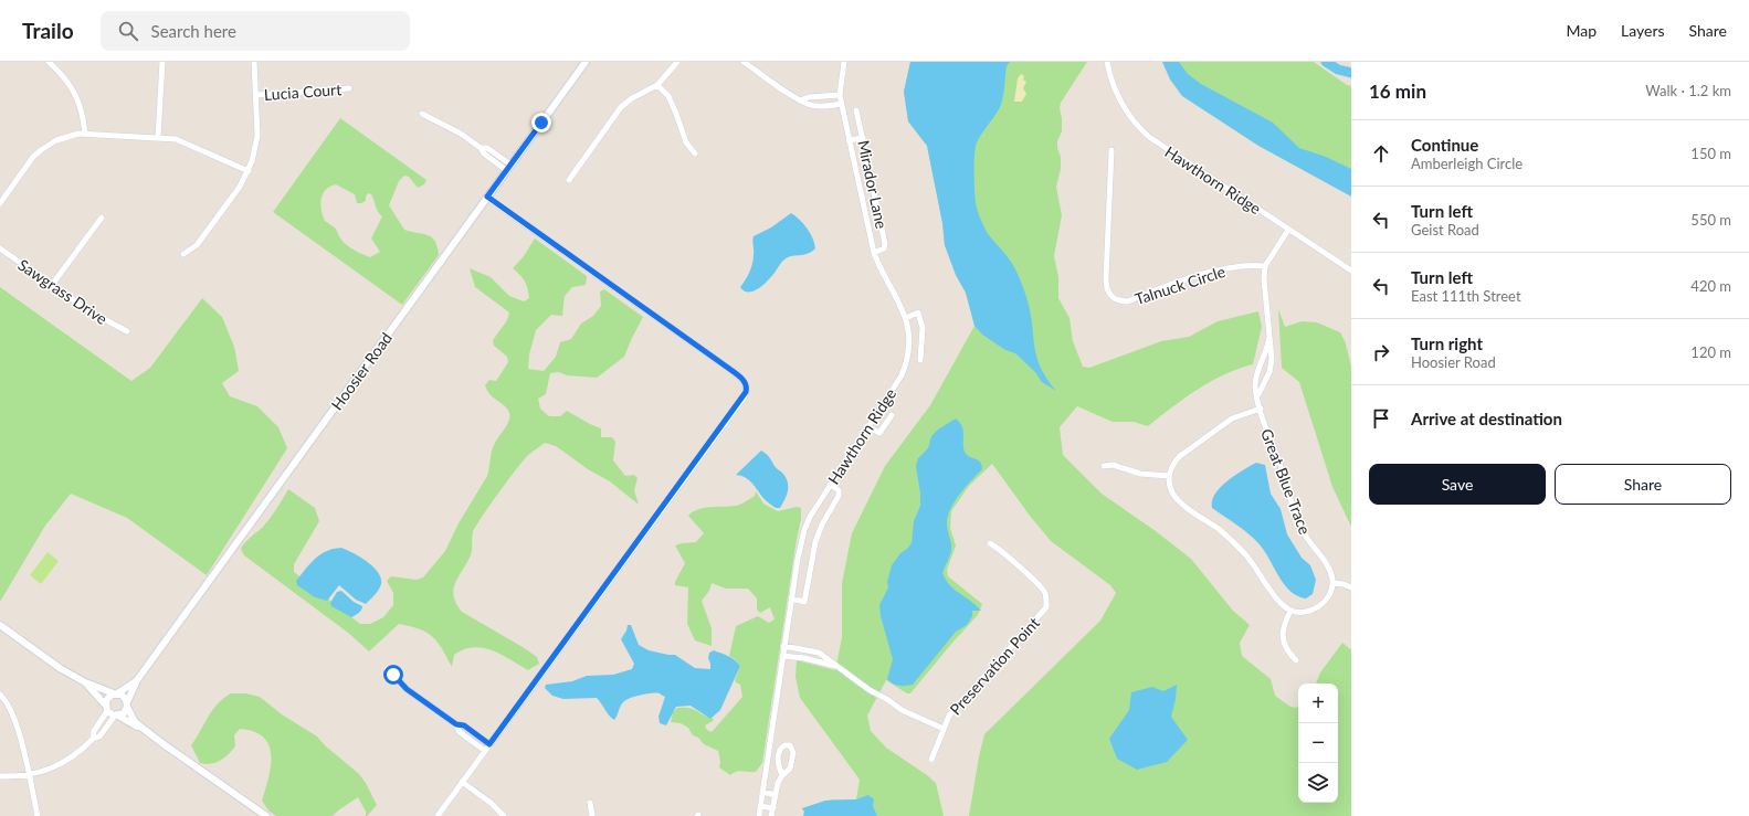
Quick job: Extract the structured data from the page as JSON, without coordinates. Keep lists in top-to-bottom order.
{
  "streets": {
    "street": [
      "Lucia Court",
      "Hawthorn Ridge",
      "Mirador Lane",
      "Talnuck Circle",
      "Sawgrass Drive",
      "Hoosier Road",
      "Great Blue Trace",
      "Preservation Point"
    ]
  },
  "crossings": [
    ["Hawthorn Ridge", "Mirador Lane"],
    ["Talnuck Circle", "Great Blue Trace"]
  ],
  "page": {
    "header": "Trailo",
    "search": "Search here",
    "nav": ["Map", "Layers", "Share"],
    "heading": ["16 min", "Walk · 1.2 km"],
    "list": [
      ["Continue", "Amberleigh Circle", "150 m"],
      ["Turn left", "Geist Road", "550 m"],
      ["Turn left", "East 111th Street", "420 m"],
      ["Turn right", "Hoosier Road", "120 m"],
      "Arrive at destination"
    ],
    "buttons": ["Save", "Share"],
    "map_buttons": ["+", "−"]
  }
}
